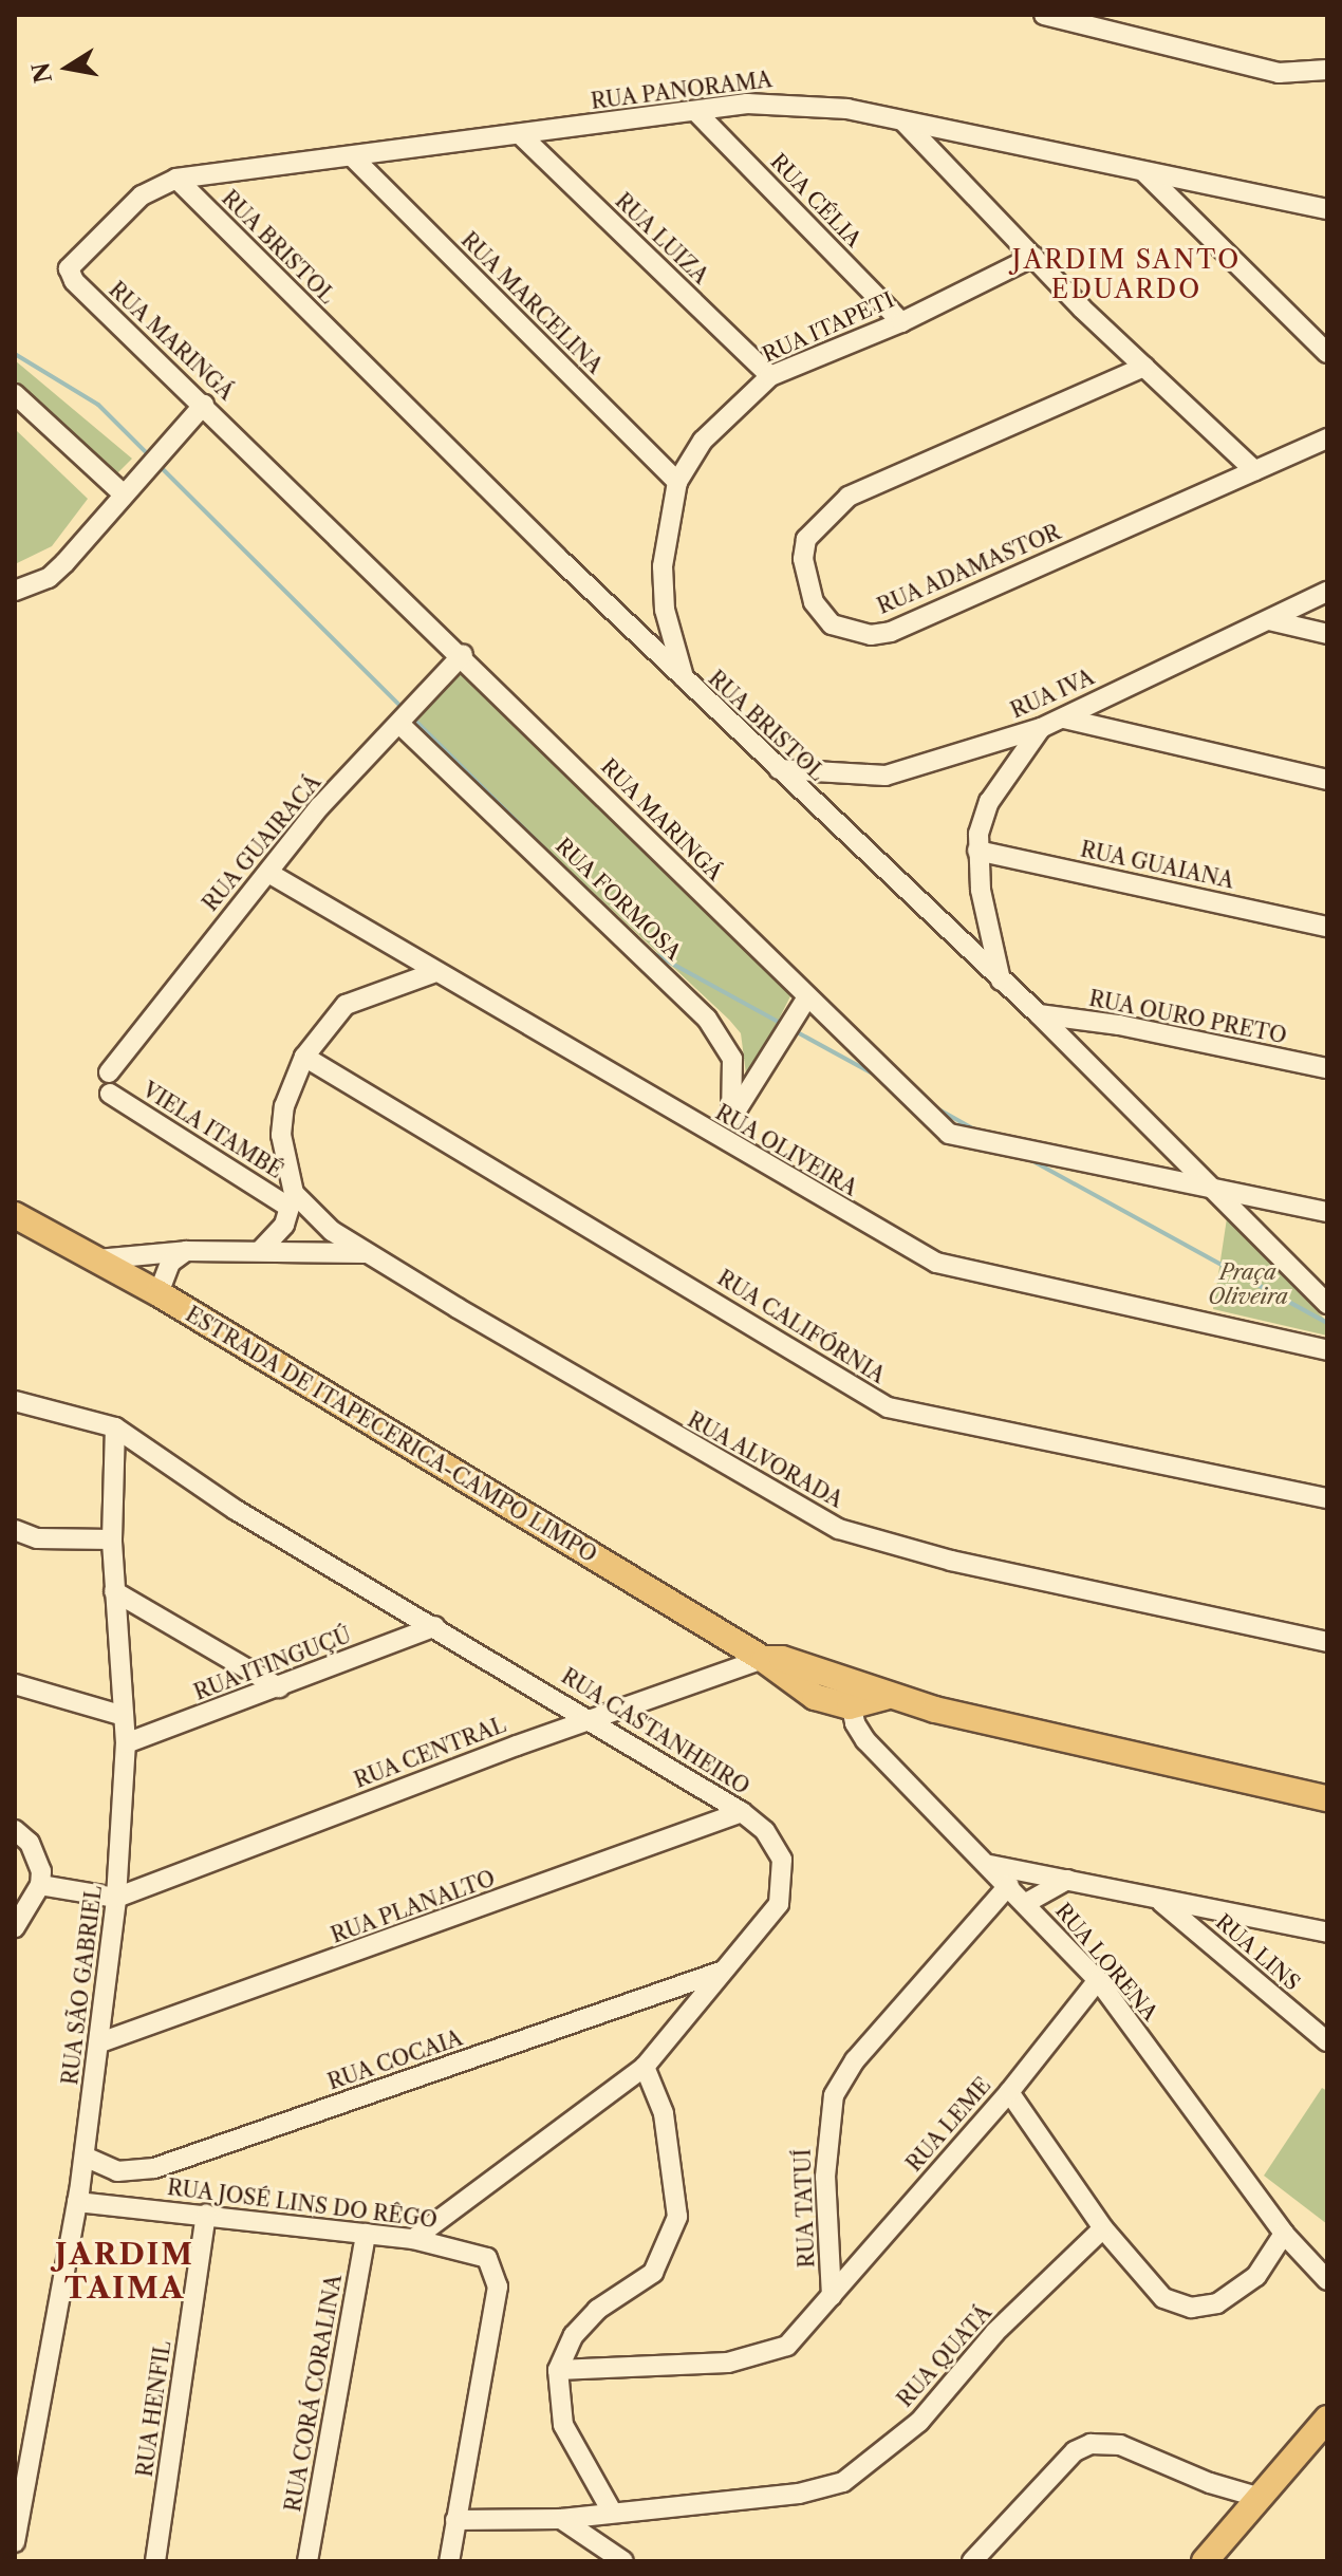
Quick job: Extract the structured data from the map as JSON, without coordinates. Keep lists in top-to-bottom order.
{
  "streets": {
    "main road": ["ESTRADA DE ITAPECERICA-CAMPO LIMPO"],
    "street": [
      "RUA PANORAMA",
      "RUA CÉLIA",
      "RUA LUIZA",
      "RUA BRISTOL",
      "RUA MARCELINA",
      "RUA ITAPETI",
      "RUA MARINGÁ",
      "RUA ADAMASTOR",
      "RUA IVA",
      "RUA GUAIRACÁ",
      "RUA GUAIANA",
      "RUA FORMOSA",
      "RUA OURO PRETO",
      "VIELA ITAMBÉ",
      "RUA OLIVEIRA",
      "RUA CALIFÓRNIA",
      "RUA ALVORADA",
      "RUA ITINGUÇÚ",
      "RUA CASTANHEIRO",
      "RUA CENTRAL",
      "RUA PLANALTO",
      "RUA LINS",
      "RUA LORENA",
      "RUA SÃO GABRIEL",
      "RUA COCAIA",
      "RUA LEME",
      "RUA JOSÉ LINS DO RÊGO",
      "RUA TATUÍ",
      "RUA QUATÁ",
      "RUA CORÁ CORALINA",
      "RUA HENFIL"
    ]
  },
  "crossings": [
    ["RUA PANORAMA", "RUA CÉLIA"],
    ["RUA PANORAMA", "RUA LUIZA"],
    ["RUA PANORAMA", "RUA BRISTOL"],
    ["RUA PANORAMA", "RUA MARCELINA"],
    ["RUA PANORAMA", "RUA MARINGÁ"],
    ["RUA CÉLIA", "RUA ITAPETI"],
    ["RUA LUIZA", "RUA ITAPETI"],
    ["RUA BRISTOL", "RUA ITAPETI"],
    ["RUA BRISTOL", "RUA MARINGÁ"],
    ["RUA BRISTOL", "RUA IVA"],
    ["RUA BRISTOL", "RUA OURO PRETO"],
    ["RUA MARCELINA", "RUA ITAPETI"],
    ["RUA MARINGÁ", "RUA GUAIRACÁ"],
    ["RUA GUAIRACÁ", "RUA FORMOSA"],
    ["RUA GUAIRACÁ", "RUA OLIVEIRA"],
    ["VIELA ITAMBÉ", "RUA ALVORADA"],
    ["ESTRADA DE ITAPECERICA-CAMPO LIMPO", "RUA ALVORADA"],
    ["ESTRADA DE ITAPECERICA-CAMPO LIMPO", "RUA CENTRAL"],
    ["ESTRADA DE ITAPECERICA-CAMPO LIMPO", "RUA LORENA"],
    ["RUA ITINGUÇÚ", "RUA CASTANHEIRO"],
    ["RUA ITINGUÇÚ", "RUA SÃO GABRIEL"],
    ["RUA CASTANHEIRO", "RUA CENTRAL"],
    ["RUA CASTANHEIRO", "RUA PLANALTO"],
    ["RUA CASTANHEIRO", "RUA SÃO GABRIEL"],
    ["RUA CASTANHEIRO", "RUA COCAIA"],
    ["RUA CASTANHEIRO", "RUA JOSÉ LINS DO RÊGO"],
    ["RUA CENTRAL", "RUA SÃO GABRIEL"],
    ["RUA PLANALTO", "RUA SÃO GABRIEL"],
    ["RUA LORENA", "RUA LEME"],
    ["RUA LORENA", "RUA TATUÍ"],
    ["RUA SÃO GABRIEL", "RUA COCAIA"],
    ["RUA SÃO GABRIEL", "RUA JOSÉ LINS DO RÊGO"],
    ["RUA LEME", "RUA TATUÍ"],
    ["RUA JOSÉ LINS DO RÊGO", "RUA QUATÁ"],
    ["RUA JOSÉ LINS DO RÊGO", "RUA CORÁ CORALINA"],
    ["RUA JOSÉ LINS DO RÊGO", "RUA HENFIL"]
  ],
  "districts": ["JARDIM SANTO EDUARDO", "JARDIM TAIMA"],
  "parks": ["Praça Oliveira"],
  "north": "left"
}
